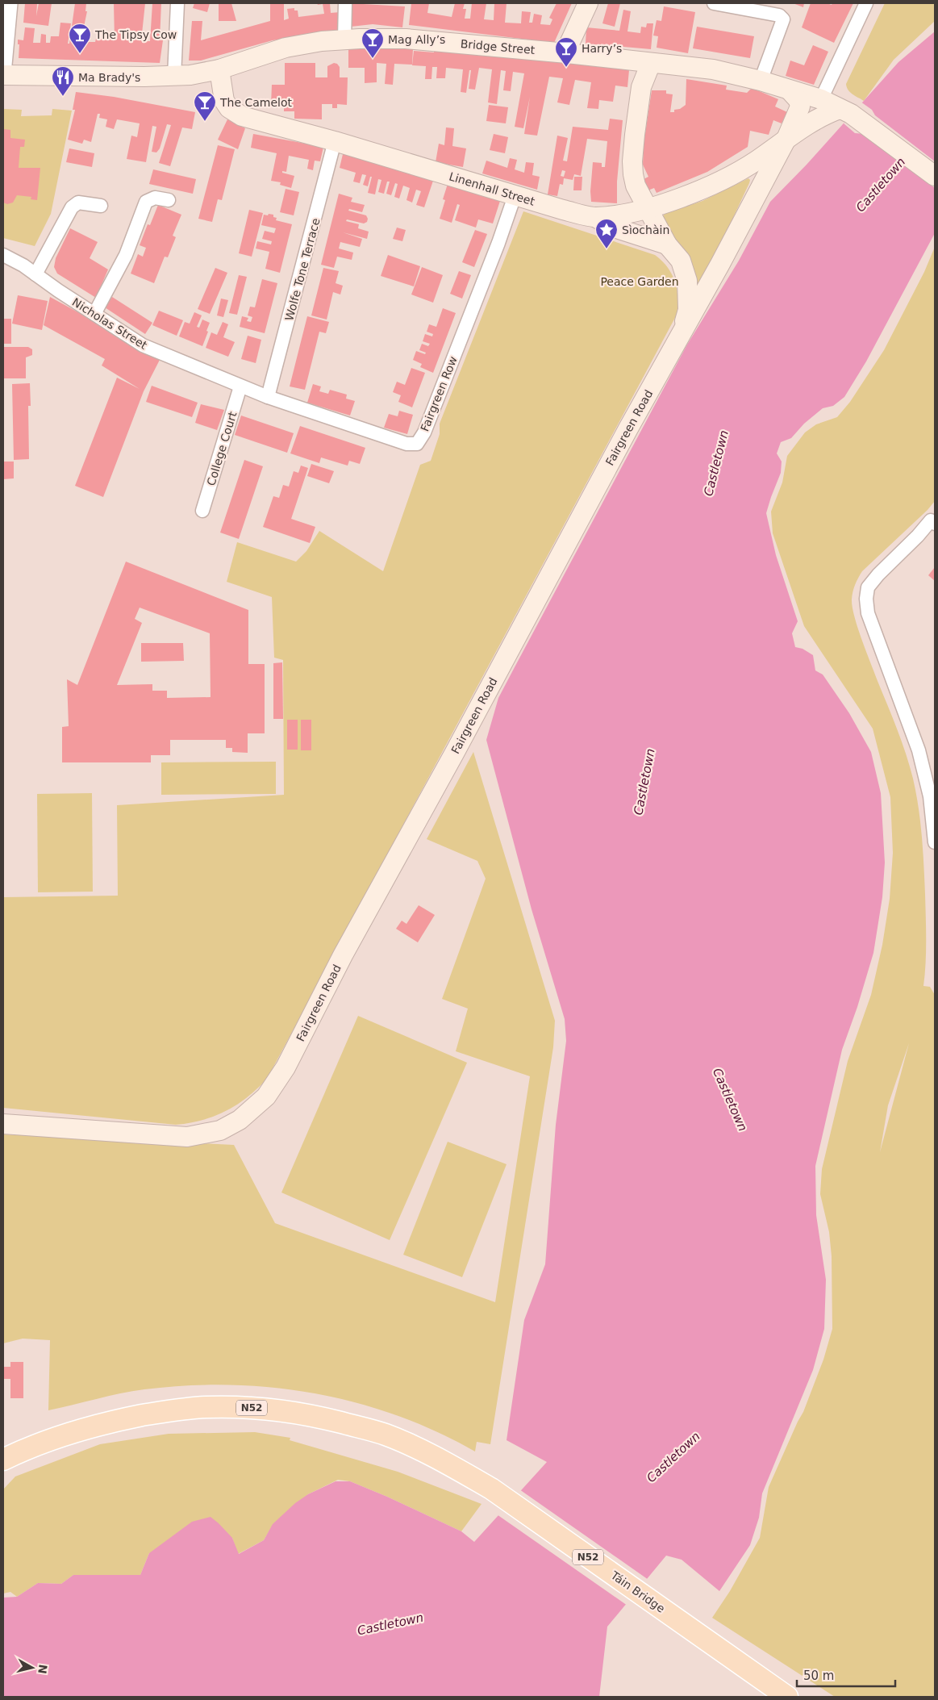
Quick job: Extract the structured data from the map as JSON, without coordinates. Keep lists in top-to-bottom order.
{
  "streets": {
    "main road": [
      "Bridge Street",
      "Linenhall Street",
      "Fairgreen Road",
      "N52",
      "Táin Bridge"
    ],
    "street": [
      "Wolfe Tone Terrace",
      "Nicholas Street",
      "Fairgreen Row",
      "College Court"
    ]
  },
  "crossings": [
    ["Bridge Street", "Linenhall Street"],
    ["Bridge Street", "Fairgreen Road"],
    ["Linenhall Street", "Wolfe Tone Terrace"],
    ["Linenhall Street", "Fairgreen Row"],
    ["Linenhall Street", "Fairgreen Road"],
    ["Wolfe Tone Terrace", "Nicholas Street"],
    ["Wolfe Tone Terrace", "Fairgreen Row"],
    ["Nicholas Street", "Fairgreen Row"],
    ["Nicholas Street", "College Court"]
  ],
  "water": ["Castletown"],
  "parks": ["Peace Garden"],
  "places": {
    "bar": [
      "The Tipsy Cow",
      "Mag Ally’s",
      "Harry’s",
      "The Camelot"
    ],
    "restaurant": ["Ma Brady's"],
    "place": ["Sìochàin"]
  },
  "scale_bar": "50 m",
  "north": "right"
}
